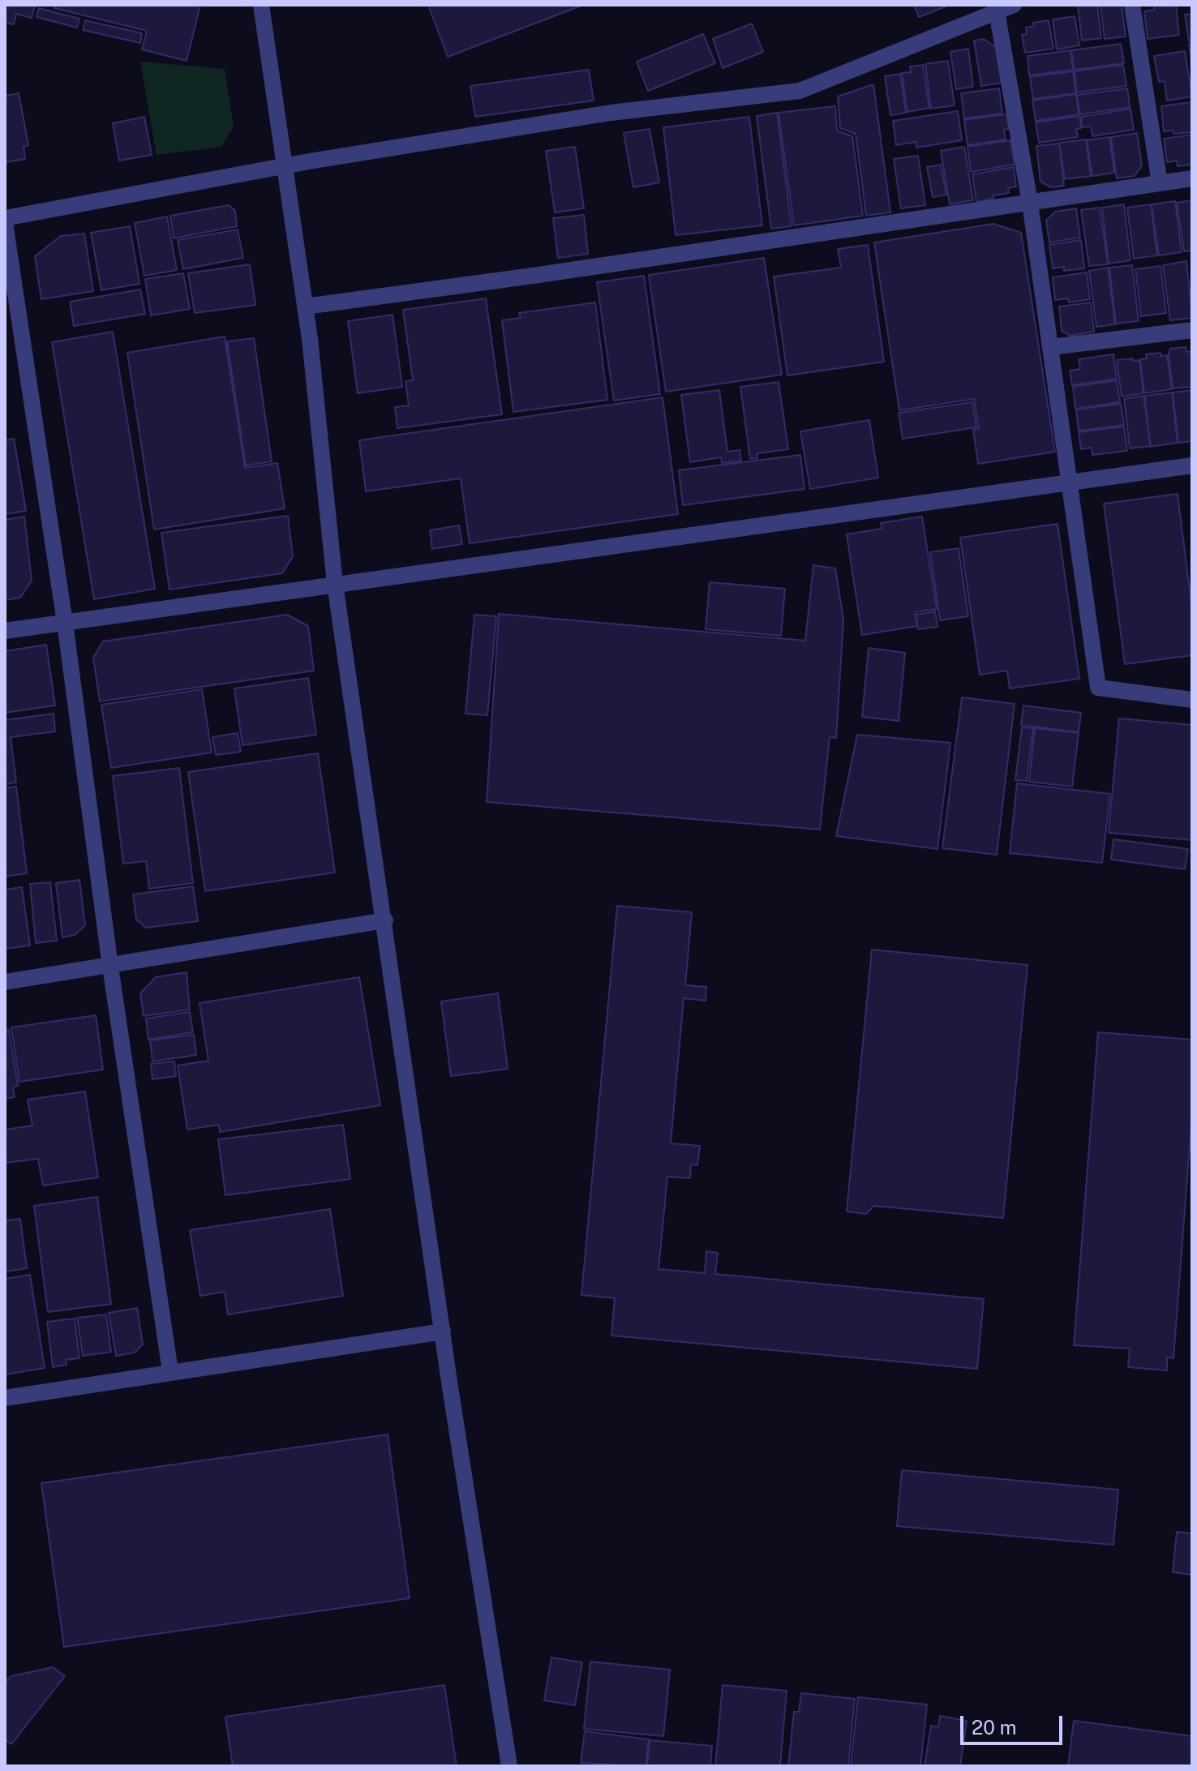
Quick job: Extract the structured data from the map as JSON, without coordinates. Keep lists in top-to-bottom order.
{
  "scale_bar": "20 m"
}
